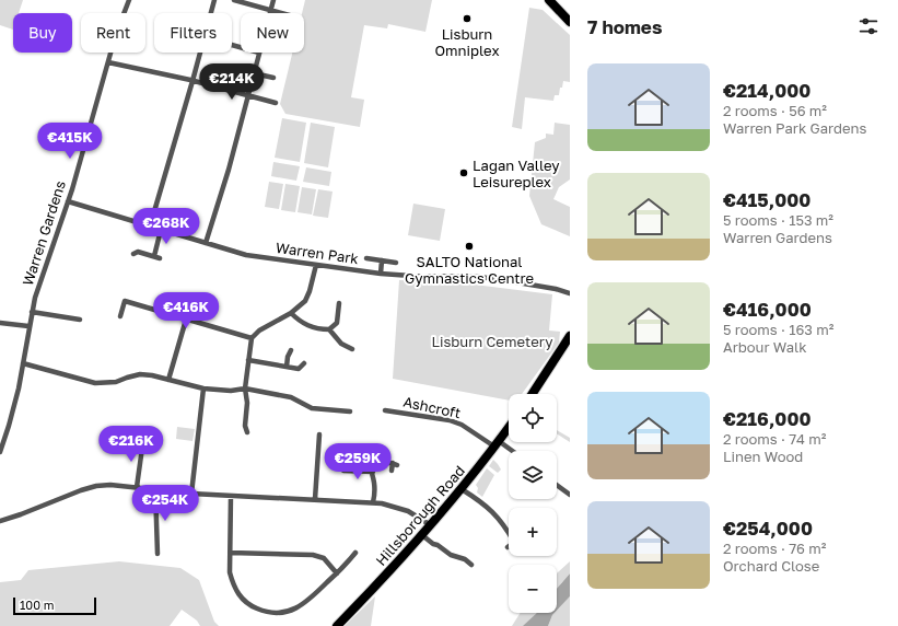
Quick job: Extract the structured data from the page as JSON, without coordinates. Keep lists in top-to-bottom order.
{
  "streets": {
    "highway": ["Hillsborough Road"],
    "street": ["Warren Gardens", "Warren Park", "Ashcroft"]
  },
  "crossings": [
    ["Warren Gardens", "Warren Park"],
    ["Ashcroft", "Hillsborough Road"]
  ],
  "parks": ["Lisburn Cemetery"],
  "places": ["Lisburn Omniplex", "Lagan Valley Leisureplex", "SALTO National Gymnastics Centre"],
  "scale_bar": "100 m",
  "page": {
    "heading": "7 homes",
    "chip": [
      "Buy",
      "Rent",
      "Filters",
      "New"
    ],
    "list": [
      {
        "name": "€214,000",
        "note": "2 rooms · 56 m² · Warren Park Gardens"
      },
      {
        "name": "€415,000",
        "note": "5 rooms · 153 m² · Warren Gardens"
      },
      {
        "name": "€416,000",
        "note": "5 rooms · 163 m² · Arbour Walk"
      },
      {
        "name": "€216,000",
        "note": "2 rooms · 74 m² · Linen Wood"
      },
      {
        "name": "€254,000",
        "note": "2 rooms · 76 m² · Orchard Close"
      }
    ],
    "price": [
      "€214K",
      "€415K",
      "€268K",
      "€416K",
      "€216K",
      "€259K",
      "€254K"
    ],
    "map_buttons": ["+", "−"],
    "scale": "100 m"
  }
}
